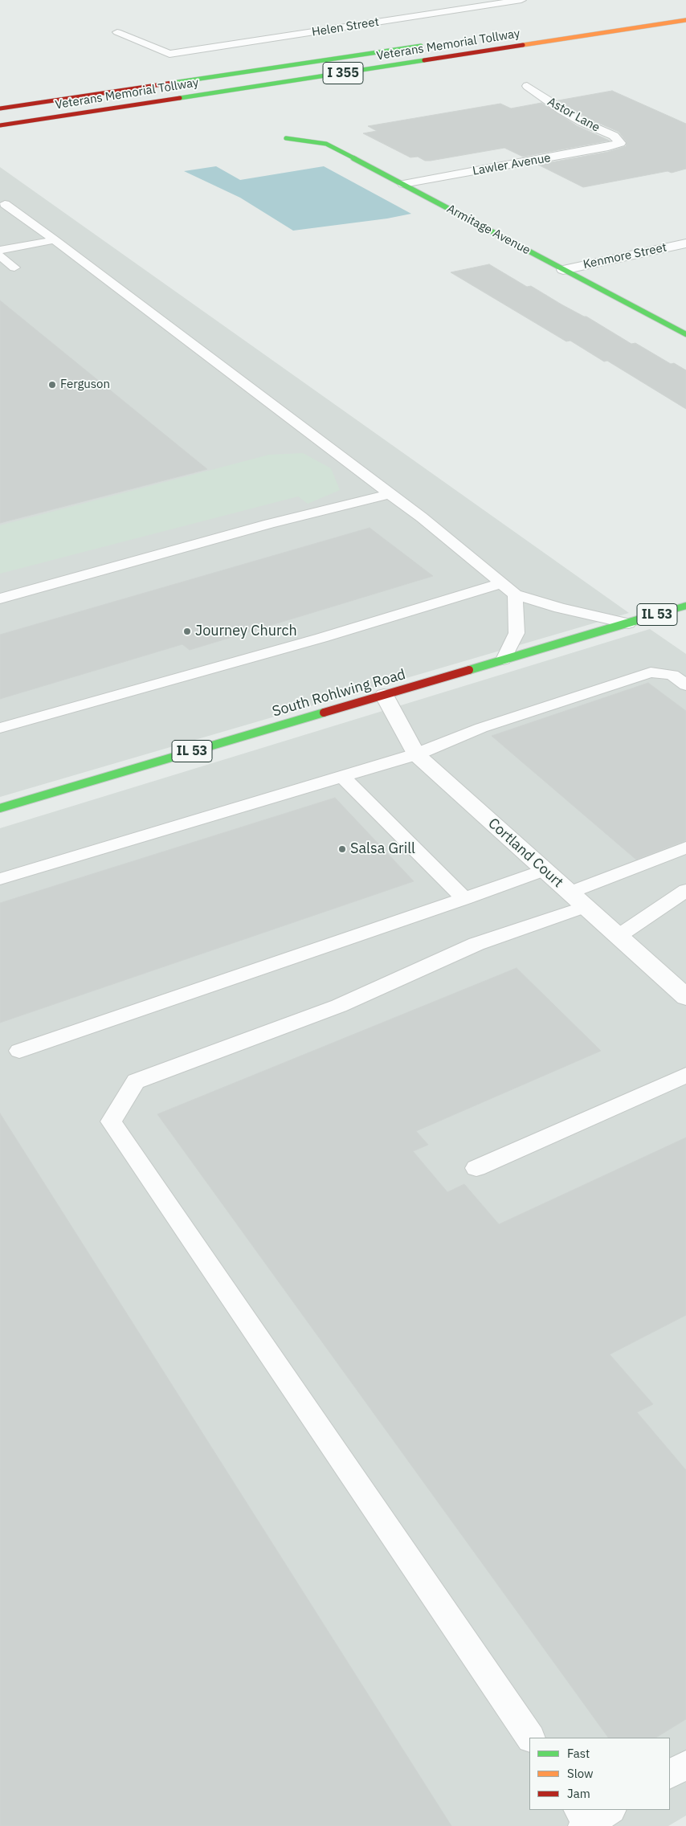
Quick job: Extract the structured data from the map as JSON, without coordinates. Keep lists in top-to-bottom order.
{
  "streets": {
    "main road": [
      "Veterans Memorial Tollway",
      "I 355",
      "Armitage Avenue",
      "IL 53",
      "South Rohlwing Road"
    ],
    "street": [
      "Helen Street",
      "Astor Lane",
      "Lawler Avenue",
      "Kenmore Street",
      "Cortland Court"
    ]
  },
  "crossings": [
    ["Astor Lane", "Lawler Avenue"],
    ["Lawler Avenue", "Armitage Avenue"],
    ["Armitage Avenue", "Kenmore Street"],
    ["South Rohlwing Road", "Cortland Court"]
  ],
  "places": ["Ferguson", "Journey Church", "Salsa Grill"],
  "legend": ["Fast", "Slow", "Jam"]
}
